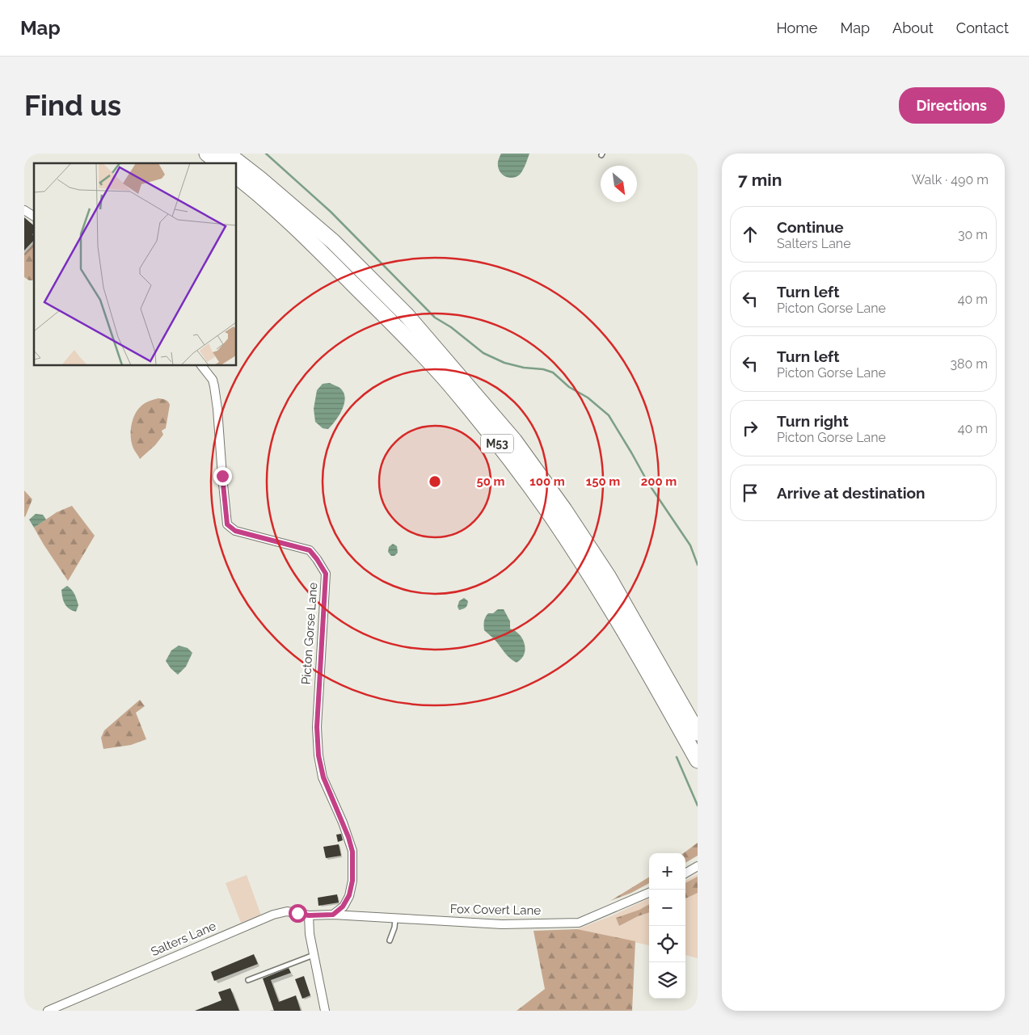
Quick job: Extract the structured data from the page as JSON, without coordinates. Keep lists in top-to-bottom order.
{
  "streets": {
    "highway": ["M53"],
    "street": ["Picton Gorse Lane", "Fox Covert Lane", "Salters Lane"]
  },
  "crossings": [
    ["Picton Gorse Lane", "Fox Covert Lane"],
    ["Picton Gorse Lane", "Salters Lane"],
    ["Fox Covert Lane", "Salters Lane"]
  ],
  "north": "bottom right",
  "page": {
    "header": "Map",
    "nav": [
      "Home",
      "Map",
      "About",
      "Contact"
    ],
    "buttons": "Directions",
    "title": "Find us",
    "heading": ["7 min", "Walk · 490 m"],
    "list": [
      ["Continue", "Salters Lane", "30 m"],
      ["Turn left", "Picton Gorse Lane", "40 m"],
      ["Turn left", "Picton Gorse Lane", "380 m"],
      ["Turn right", "Picton Gorse Lane", "40 m"],
      "Arrive at destination"
    ],
    "map_buttons": ["+", "−"]
  },
  "rings": [
    "50 m",
    "100 m",
    "150 m",
    "200 m"
  ]
}
